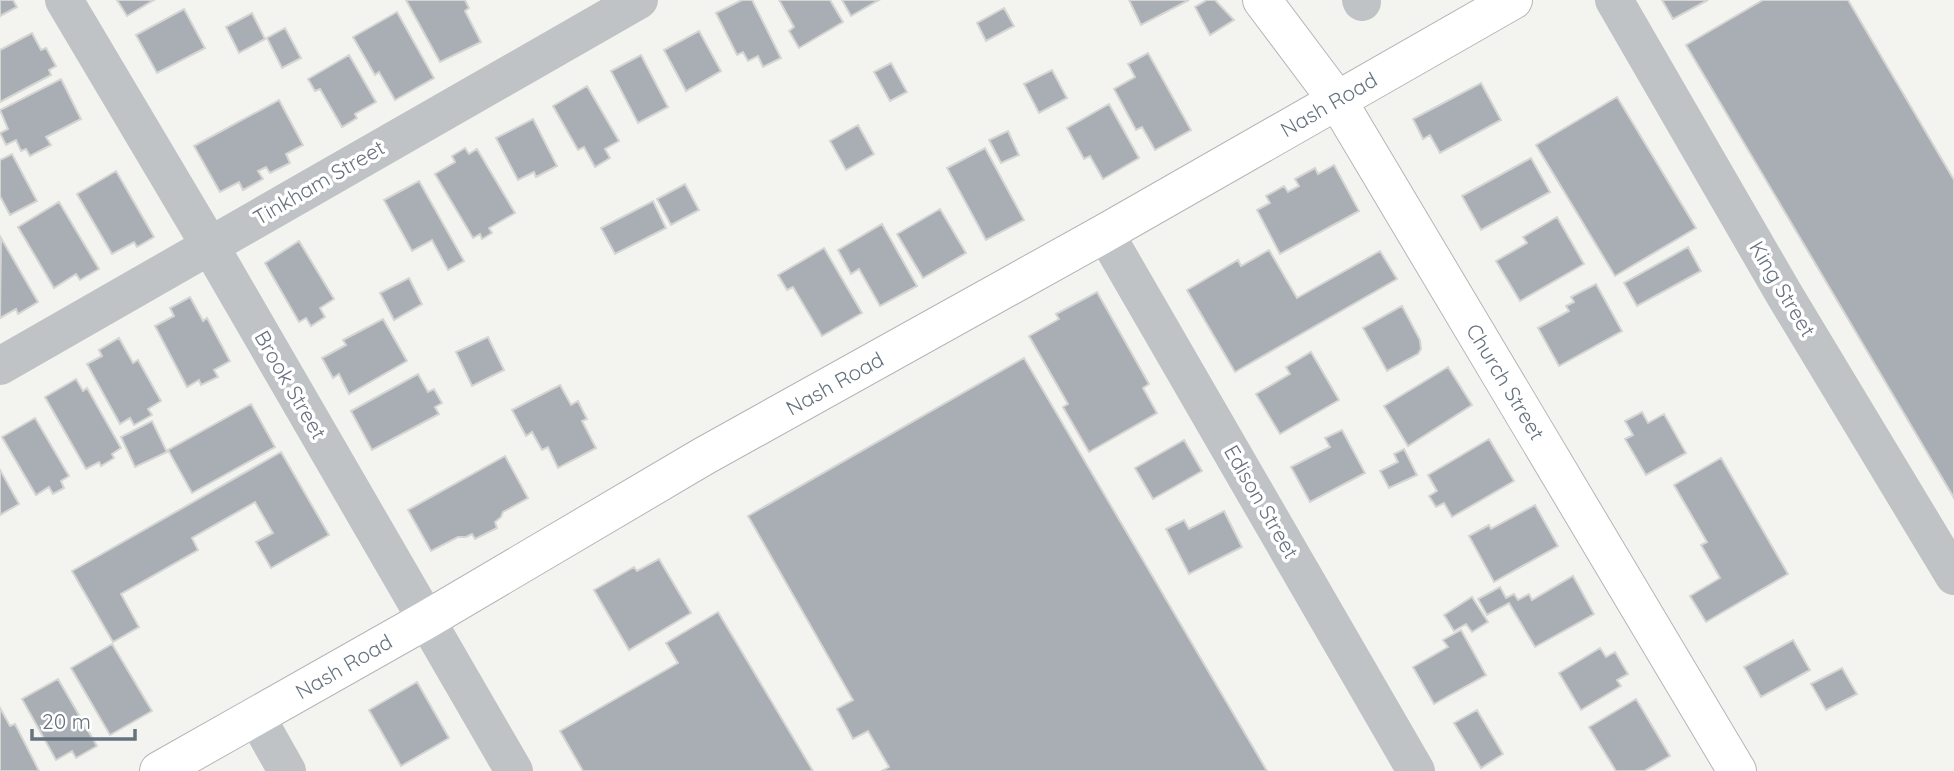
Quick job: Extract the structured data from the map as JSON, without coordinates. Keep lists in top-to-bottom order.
{
  "streets": {
    "main road": ["Nash Road", "Church Street"],
    "street": [
      "Tinkham Street",
      "King Street",
      "Brook Street",
      "Edison Street"
    ]
  },
  "crossings": [
    ["Nash Road", "Church Street"],
    ["Nash Road", "Brook Street"],
    ["Nash Road", "Edison Street"],
    ["Tinkham Street", "Brook Street"]
  ],
  "scale_bar": "20 m"
}
